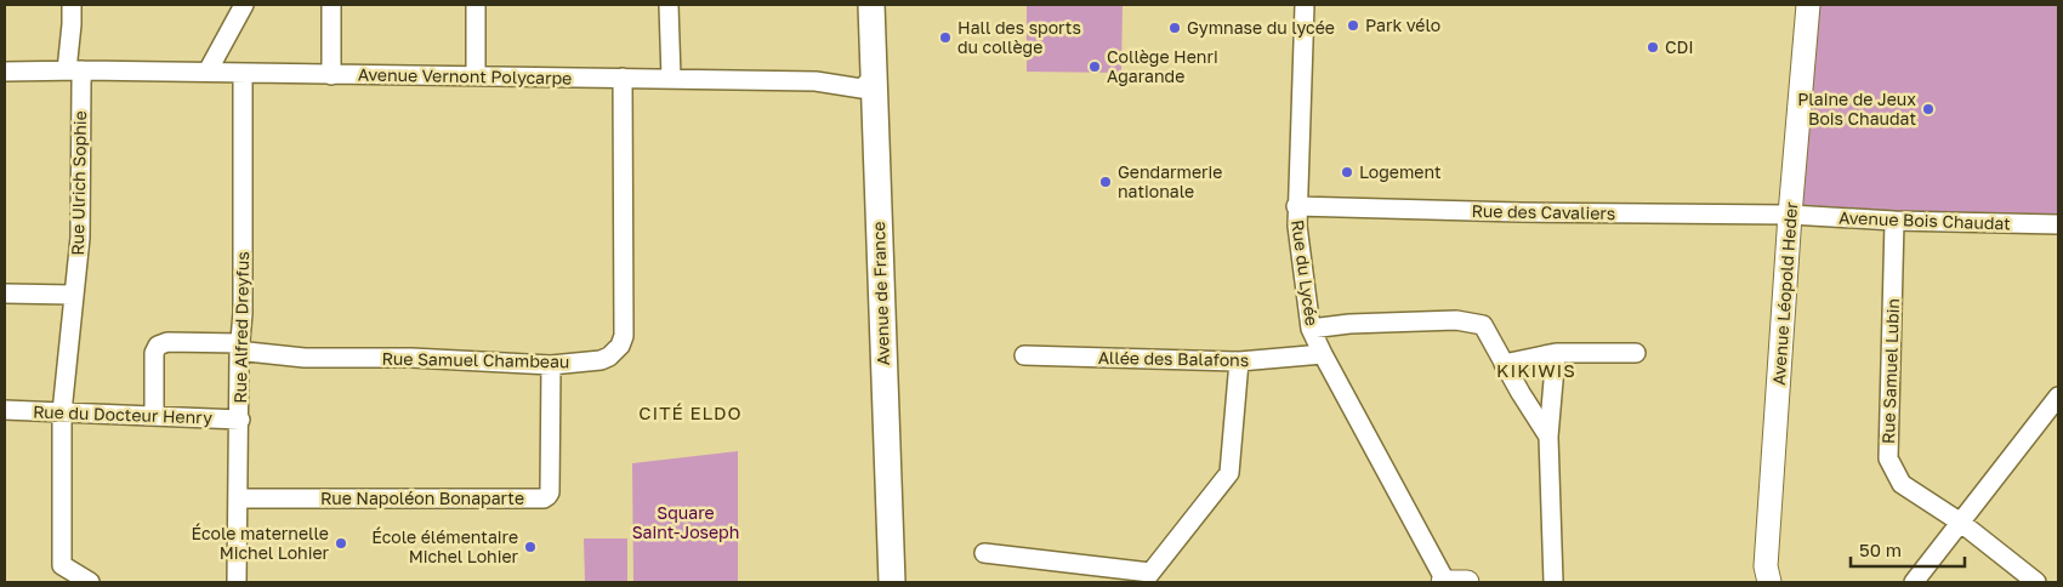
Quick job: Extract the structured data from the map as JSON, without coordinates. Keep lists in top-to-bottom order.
{
  "streets": {
    "main road": ["Avenue de France"],
    "street": [
      "Avenue Vernont Polycarpe",
      "Rue Ulrich Sophie",
      "Rue des Cavaliers",
      "Avenue Bois Chaudat",
      "Rue du Lycée",
      "Avenue Léopold Heder",
      "Rue Alfred Dreyfus",
      "Allée des Balafons",
      "Rue Samuel Chambeau",
      "Rue Samuel Lubin",
      "Rue du Docteur Henry",
      "Rue Napoléon Bonaparte"
    ]
  },
  "crossings": [
    ["Avenue Vernont Polycarpe", "Rue Ulrich Sophie"],
    ["Avenue Vernont Polycarpe", "Avenue de France"],
    ["Avenue Vernont Polycarpe", "Rue Alfred Dreyfus"],
    ["Avenue Vernont Polycarpe", "Rue Samuel Chambeau"],
    ["Rue Ulrich Sophie", "Rue du Docteur Henry"],
    ["Rue des Cavaliers", "Avenue Bois Chaudat"],
    ["Rue des Cavaliers", "Rue du Lycée"],
    ["Rue des Cavaliers", "Avenue Léopold Heder"],
    ["Avenue Bois Chaudat", "Avenue Léopold Heder"],
    ["Avenue Bois Chaudat", "Rue Samuel Lubin"],
    ["Rue du Lycée", "Allée des Balafons"],
    ["Rue Alfred Dreyfus", "Rue Samuel Chambeau"],
    ["Rue Alfred Dreyfus", "Rue du Docteur Henry"],
    ["Rue Alfred Dreyfus", "Rue Napoléon Bonaparte"],
    ["Rue Samuel Chambeau", "Rue du Docteur Henry"],
    ["Rue Samuel Chambeau", "Rue Napoléon Bonaparte"]
  ],
  "districts": ["KIKIWIS", "CITÉ ELDO"],
  "parks": ["Square Saint-Joseph"],
  "places": [
    "Park vélo",
    "Gymnase du lycée",
    "Hall des sports du collège",
    "CDI",
    "Collège Henri Agarande",
    "Plaine de Jeux Bois Chaudat",
    "Logement",
    "Gendarmerie nationale",
    "École maternelle Michel Lohier",
    "École élémentaire Michel Lohier"
  ],
  "scale_bar": "50 m"
}
